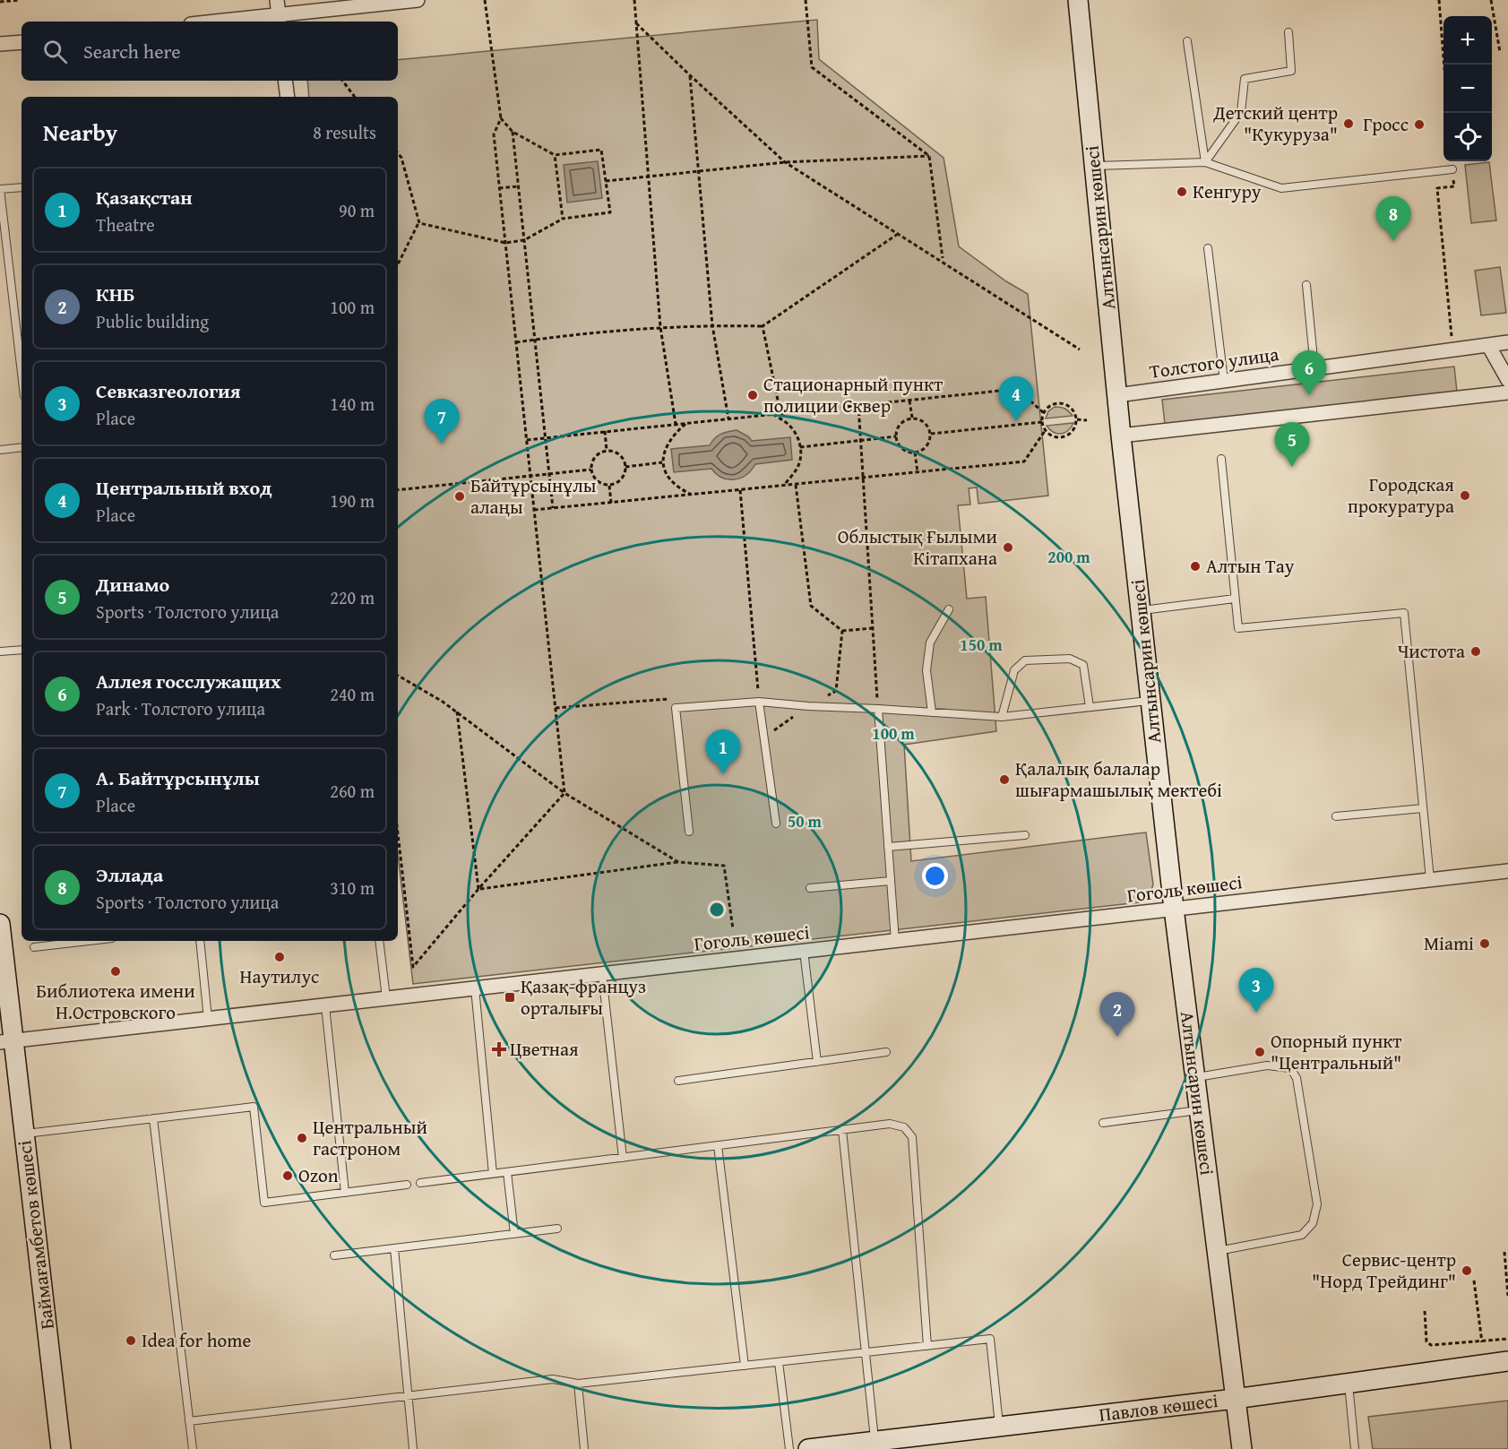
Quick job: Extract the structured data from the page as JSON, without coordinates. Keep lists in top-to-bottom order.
{
  "streets": {
    "street": [
      "Алтынсарин көшесі",
      "Толстого улица",
      "Гоголь көшесі",
      "Баймағамбетов көшесі",
      "Павлов көшесі"
    ]
  },
  "crossings": [
    ["Алтынсарин көшесі", "Толстого улица"],
    ["Алтынсарин көшесі", "Гоголь көшесі"],
    ["Алтынсарин көшесі", "Павлов көшесі"],
    ["Гоголь көшесі", "Баймағамбетов көшесі"]
  ],
  "places": {
    "other": [
      "Детский центр \"Кукуруза\"",
      "Гросс",
      "Кенгуру",
      "Стационарный пункт полиции Сквер",
      "Городская прокуратура",
      "Байтұрсынұлы алаңы",
      "Облыстық Ғылыми Кітапхана",
      "Алтын Тау",
      "Чистота",
      "Қалалық балалар шығармашылық мектебі",
      "Miami",
      "Наутилус",
      "Библиотека имени Н.Островского",
      "Опорный пункт \"Центральный\"",
      "Центральный гастроном",
      "Ozon",
      "Сервис-центр \"Норд Трейдинг\"",
      "Idea for home"
    ],
    "transit": ["Қазақ-француз орталығы"],
    "health": ["Цветная"]
  },
  "page": {
    "map_buttons": ["+", "−"],
    "search": "Search here",
    "heading": ["Nearby", "8 results"],
    "list": [
      {
        "mark": "1",
        "name": "Қазақстан",
        "note": "Theatre",
        "value": "90 m"
      },
      {
        "mark": "2",
        "name": "КНБ",
        "note": "Public building",
        "value": "100 m"
      },
      {
        "mark": "3",
        "name": "Севказгеология",
        "note": "Place",
        "value": "140 m"
      },
      {
        "mark": "4",
        "name": "Центральный вход",
        "note": "Place",
        "value": "190 m"
      },
      {
        "mark": "5",
        "name": "Динамо",
        "note": "Sports · Толстого улица",
        "value": "220 m"
      },
      {
        "mark": "6",
        "name": "Аллея госслужащих",
        "note": "Park · Толстого улица",
        "value": "240 m"
      },
      {
        "mark": "7",
        "name": "А. Байтұрсынұлы",
        "note": "Place",
        "value": "260 m"
      },
      {
        "mark": "8",
        "name": "Эллада",
        "note": "Sports · Толстого улица",
        "value": "310 m"
      }
    ],
    "pins": [
      "8",
      "6",
      "4",
      "7",
      "5",
      "1",
      "3",
      "2"
    ]
  },
  "rings": [
    "200 m",
    "150 m",
    "100 m",
    "50 m"
  ]
}
